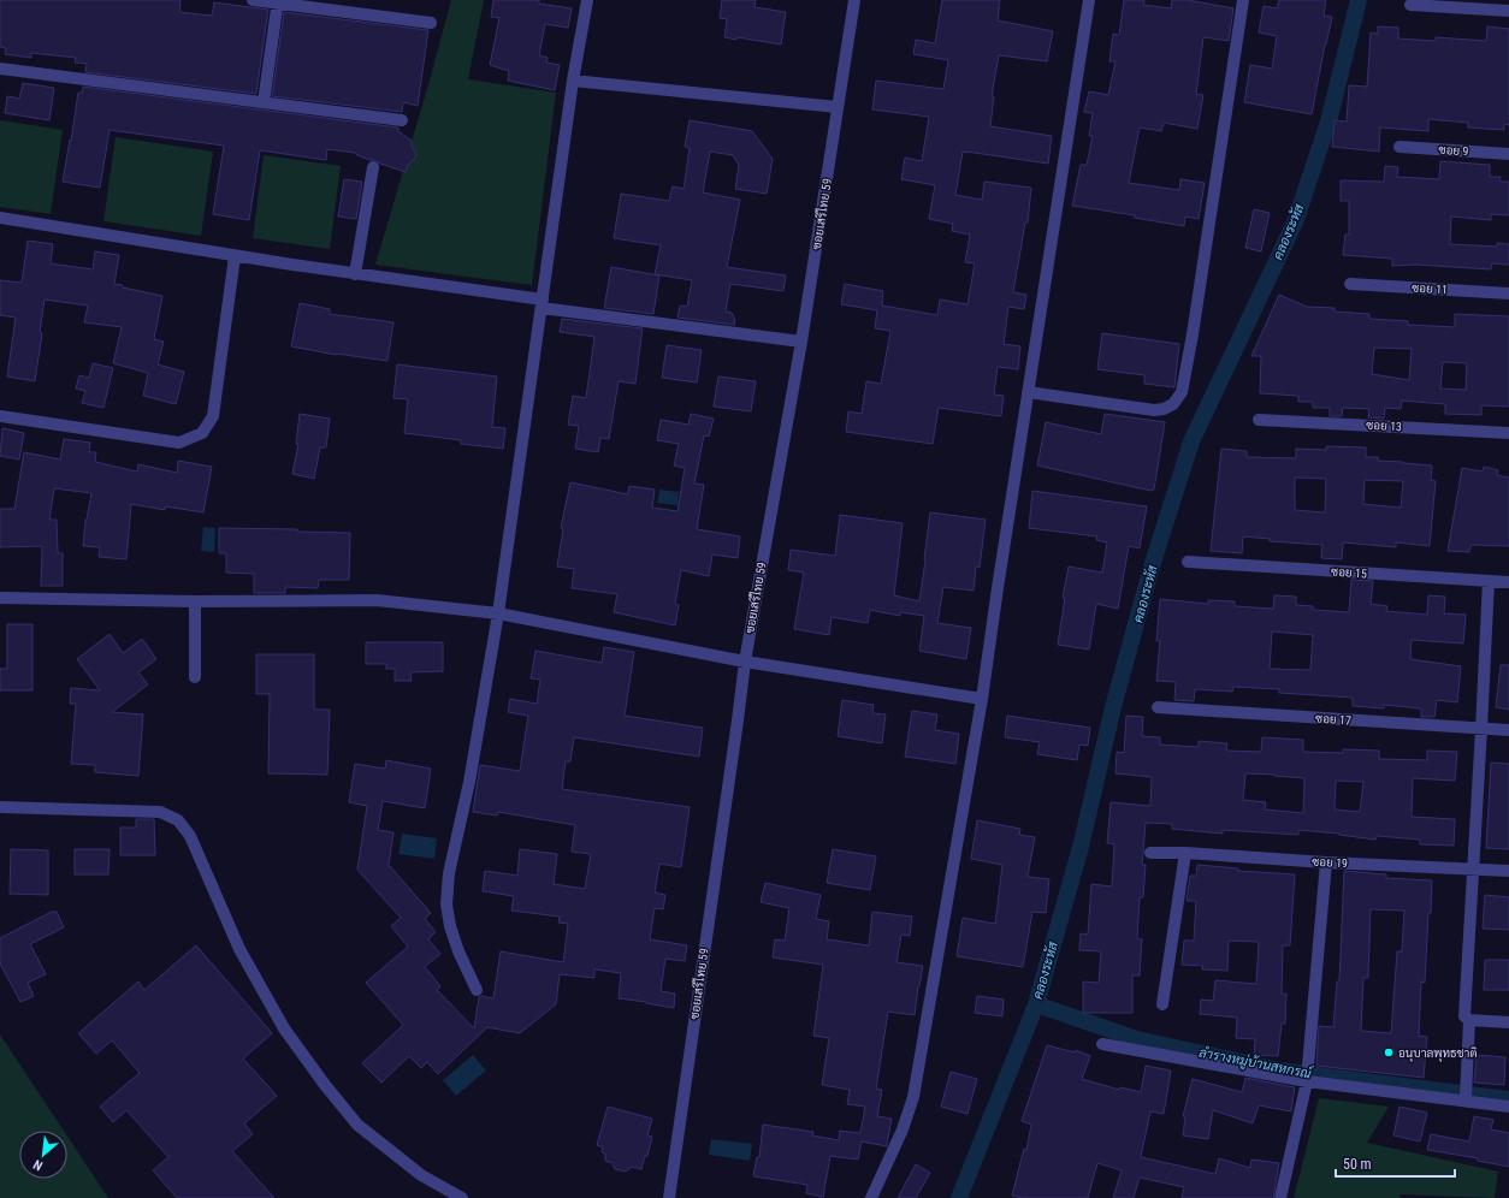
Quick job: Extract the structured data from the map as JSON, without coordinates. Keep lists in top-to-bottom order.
{
  "streets": {
    "street": [
      "ซอย 9",
      "ซอยเสรีไทย 59",
      "ซอย 11",
      "ซอย 13",
      "ซอย 15",
      "ซอย 17",
      "ซอย 19"
    ]
  },
  "water": ["คลองระหัส", "ลำรางหมู่บ้านสหกรณ์"],
  "places": ["อนุบาลพุทธชาติ"],
  "scale_bar": "50 m",
  "north": "bottom left"
}
